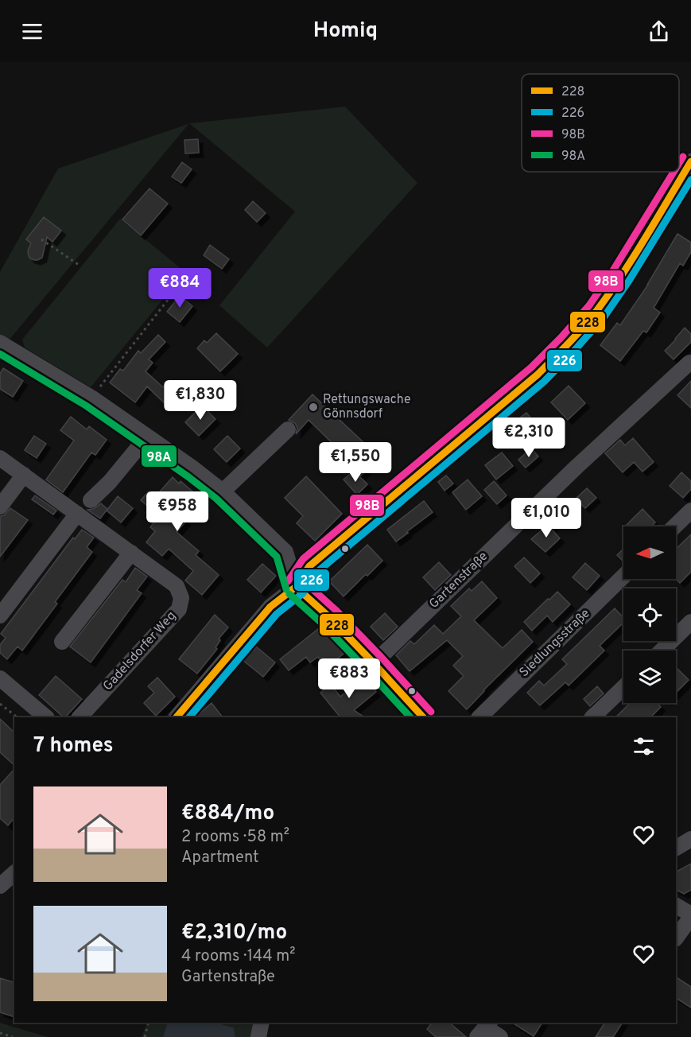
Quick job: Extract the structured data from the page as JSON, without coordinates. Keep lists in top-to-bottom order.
{
  "streets": {
    "street": ["Gartenstraße", "Siedlungsstraße", "Gadelsdorfer Weg"]
  },
  "places": ["Rettungswache Gönnsdorf"],
  "lines": [
    "transit line 98B",
    "transit line 228",
    "transit line 226",
    "transit line 98A"
  ],
  "legend": [
    "228",
    "226",
    "98B",
    "98A"
  ],
  "north": "left",
  "page": {
    "header": "Homiq",
    "price": [
      "€884",
      "€1,830",
      "€2,310",
      "€1,550",
      "€958",
      "€1,010",
      "€883"
    ],
    "heading": "7 homes",
    "list": [
      {
        "name": "€884/mo",
        "note": "2 rooms · 58 m² · Apartment"
      },
      {
        "name": "€2,310/mo",
        "note": "4 rooms · 144 m² · Gartenstraße"
      }
    ]
  }
}
